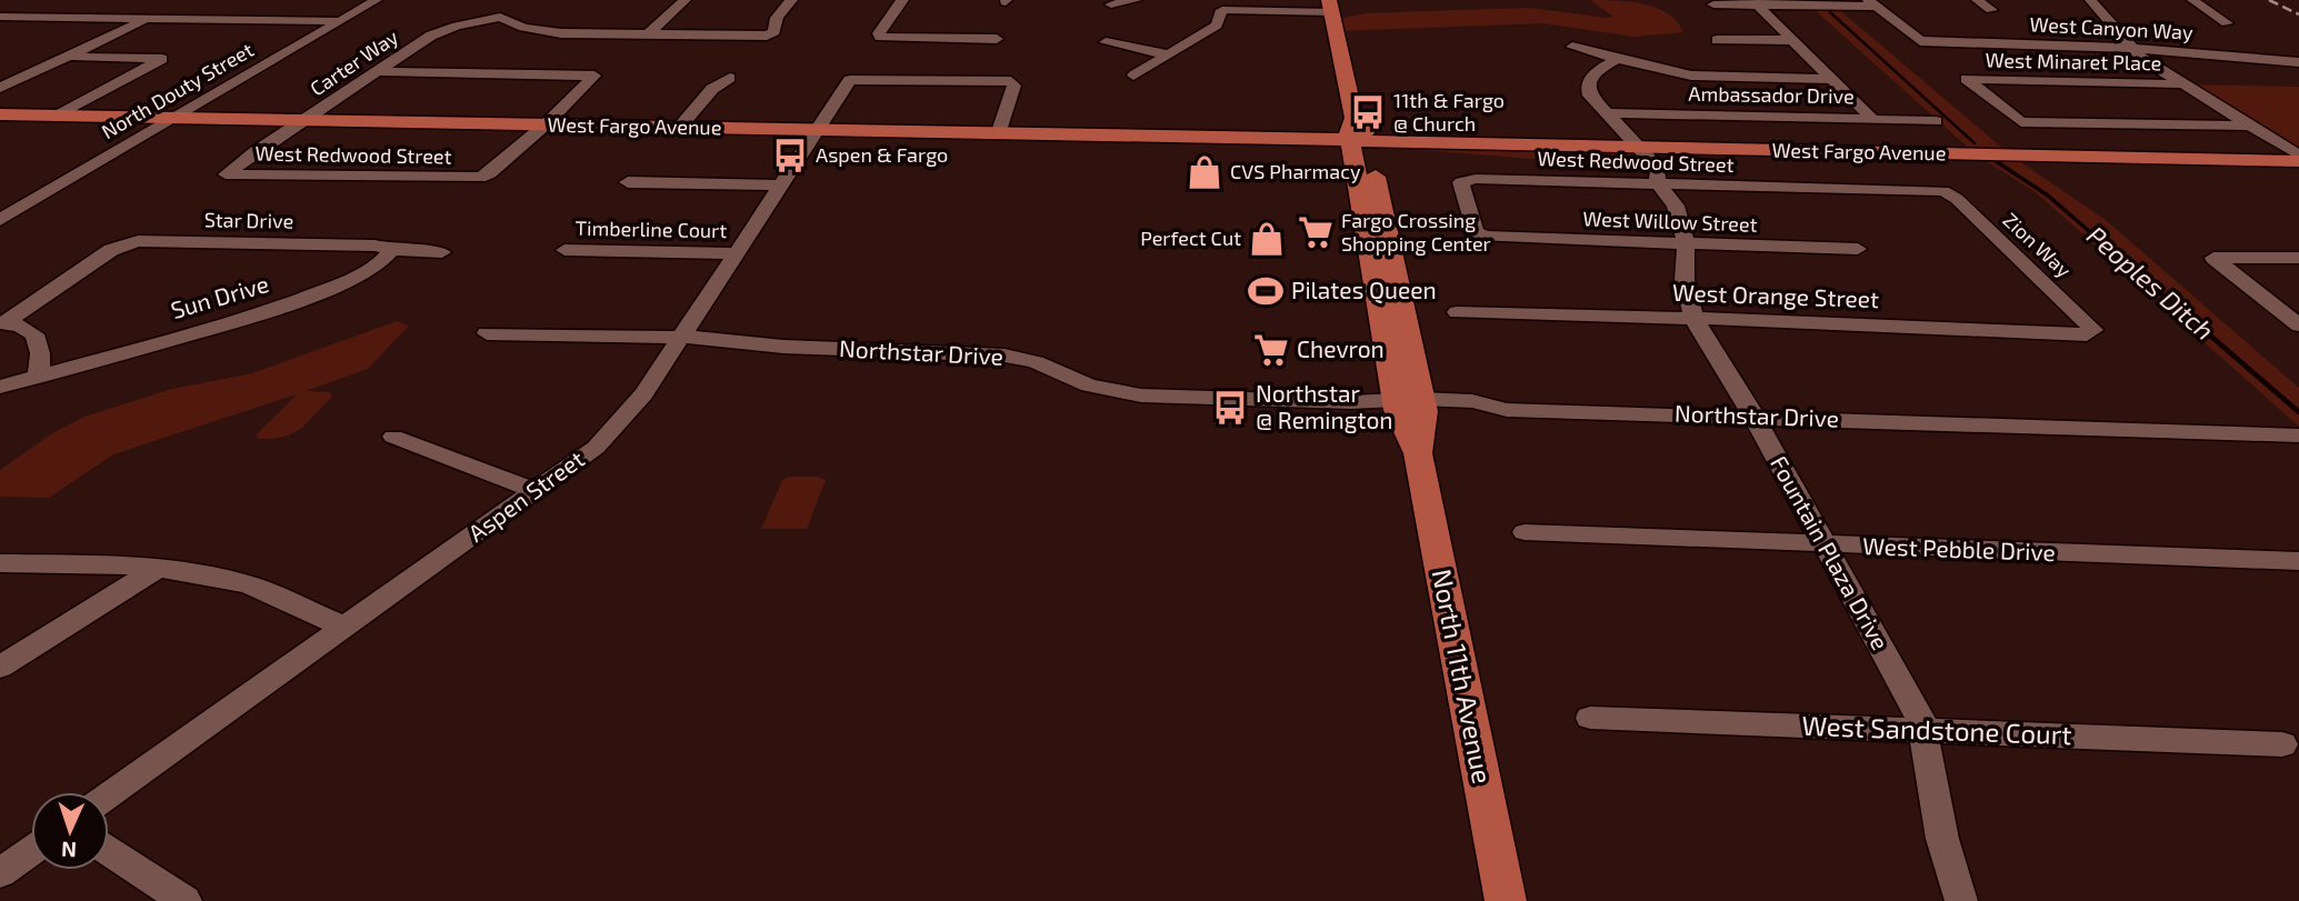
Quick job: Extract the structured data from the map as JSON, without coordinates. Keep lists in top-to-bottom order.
{
  "streets": {
    "main road": ["West Fargo Avenue", "North 11th Avenue"],
    "street": [
      "West Canyon Way",
      "West Minaret Place",
      "Carter Way",
      "North Douty Street",
      "Ambassador Drive",
      "West Redwood Street",
      "Star Drive",
      "West Willow Street",
      "Timberline Court",
      "Zion Way",
      "West Orange Street",
      "Sun Drive",
      "Northstar Drive",
      "Aspen Street",
      "West Pebble Drive",
      "Fountain Plaza Drive",
      "West Sandstone Court"
    ]
  },
  "crossings": [
    ["Carter Way", "West Fargo Avenue"],
    ["Carter Way", "West Redwood Street"],
    ["North Douty Street", "West Fargo Avenue"],
    ["Ambassador Drive", "Fountain Plaza Drive"],
    ["West Fargo Avenue", "West Redwood Street"],
    ["West Fargo Avenue", "Aspen Street"],
    ["West Fargo Avenue", "Fountain Plaza Drive"],
    ["West Fargo Avenue", "North 11th Avenue"],
    ["West Redwood Street", "West Willow Street"],
    ["West Redwood Street", "Zion Way"],
    ["West Redwood Street", "Fountain Plaza Drive"],
    ["Star Drive", "Sun Drive"],
    ["West Willow Street", "Fountain Plaza Drive"],
    ["Timberline Court", "Aspen Street"],
    ["Zion Way", "West Orange Street"],
    ["West Orange Street", "Fountain Plaza Drive"],
    ["Northstar Drive", "Aspen Street"],
    ["Northstar Drive", "Fountain Plaza Drive"],
    ["Northstar Drive", "North 11th Avenue"],
    ["West Pebble Drive", "Fountain Plaza Drive"],
    ["Fountain Plaza Drive", "West Sandstone Court"]
  ],
  "water": ["Peoples Ditch"],
  "places": {
    "bus stop": ["11th & Fargo @ Church", "Aspen & Fargo", "Northstar @ Remington"],
    "shop": ["CVS Pharmacy", "Perfect Cut"],
    "supermarket": ["Fargo Crossing Shopping Center", "Chevron"],
    "sports": ["Pilates Queen"]
  },
  "north": "bottom"
}
